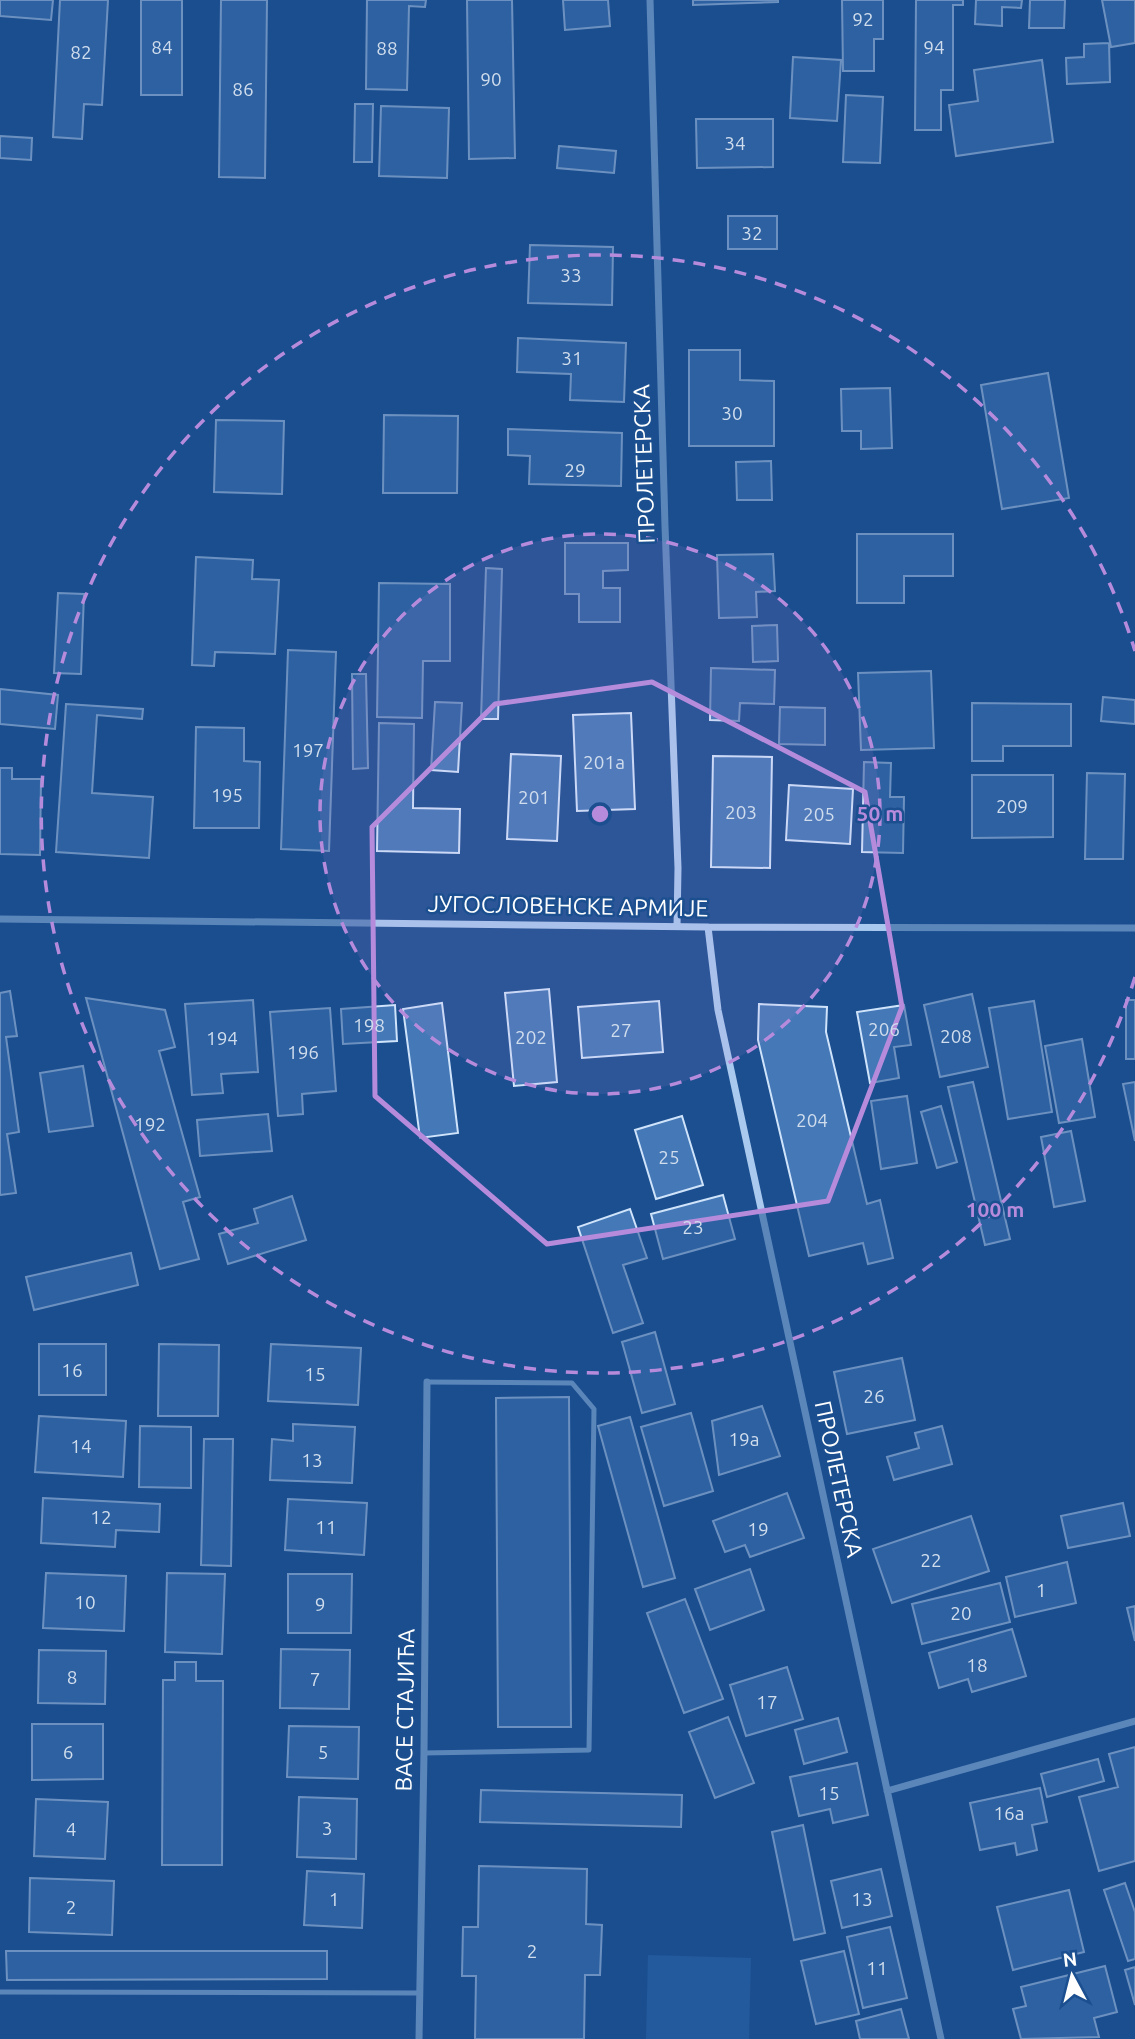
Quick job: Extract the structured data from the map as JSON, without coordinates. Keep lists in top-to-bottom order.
{
  "streets": {
    "street": ["ПРОЛЕТЕРСКА", "ЈУГОСЛОВЕНСКЕ АРМИЈЕ", "ВАСЕ СТАЈИЋА"]
  },
  "crossings": [
    ["ПРОЛЕТЕРСКА", "ЈУГОСЛОВЕНСКЕ АРМИЈЕ"]
  ],
  "house_numbers": [
    "92",
    "84",
    "94",
    "88",
    "82",
    "90",
    "86",
    "34",
    "32",
    "33",
    "31",
    "30",
    "29",
    "197",
    "201a",
    "195",
    "201",
    "209",
    "203",
    "205",
    "198",
    "206",
    "27",
    "208",
    "202",
    "194",
    "196",
    "204",
    "192",
    "25",
    "23",
    "16",
    "15",
    "26",
    "19a",
    "14",
    "13",
    "12",
    "11",
    "19",
    "22",
    "1",
    "10",
    "9",
    "20",
    "18",
    "8",
    "7",
    "17",
    "6",
    "5",
    "15",
    "16a",
    "3",
    "4",
    "1",
    "13",
    "2",
    "2",
    "11"
  ],
  "north": "top",
  "rings": ["50 m", "100 m"]
}
